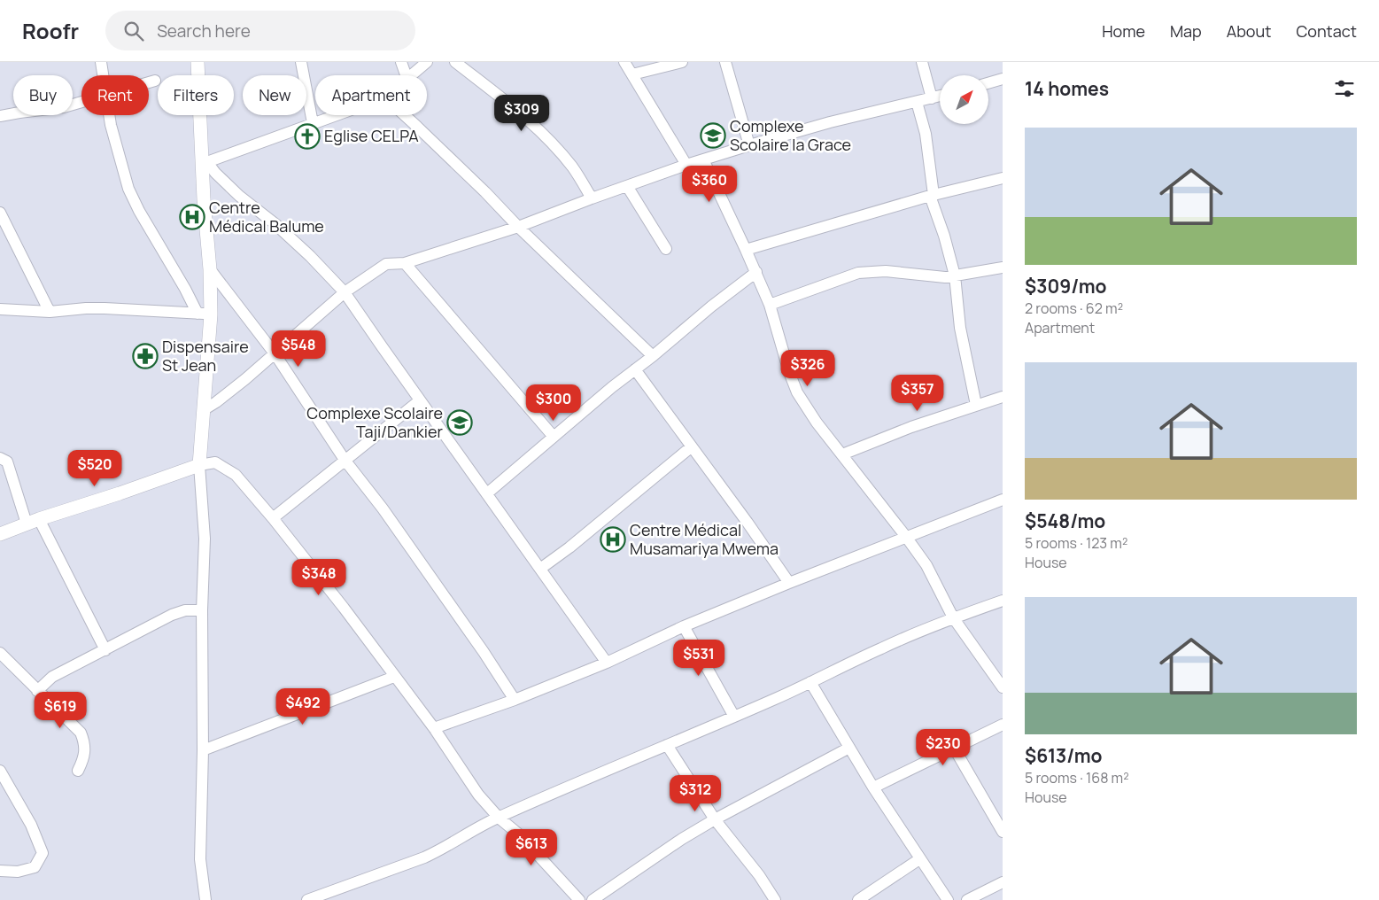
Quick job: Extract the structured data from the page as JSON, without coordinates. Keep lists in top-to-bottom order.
{
  "places": {
    "school or university": ["Complexe Scolaire la Grace", "Complexe Scolaire Taji/Dankier"],
    "church": ["Eglise CELPA"],
    "hospital": ["Centre Médical Balume", "Centre Médical Musamariya Mwema"],
    "pharmacy": ["Dispensaire St Jean"]
  },
  "north": "top right",
  "page": {
    "header": "Roofr",
    "search": "Search here",
    "nav": [
      "Home",
      "Map",
      "About",
      "Contact"
    ],
    "heading": "14 homes",
    "chip": [
      "Buy",
      "Rent",
      "Filters",
      "New",
      "Apartment"
    ],
    "price": [
      "$309",
      "$360",
      "$548",
      "$326",
      "$357",
      "$300",
      "$520",
      "$348",
      "$531",
      "$492",
      "$619",
      "$230",
      "$312",
      "$613"
    ],
    "list": [
      {
        "name": "$309/mo",
        "note": "2 rooms · 62 m² · Apartment"
      },
      {
        "name": "$548/mo",
        "note": "5 rooms · 123 m² · House"
      },
      {
        "name": "$613/mo",
        "note": "5 rooms · 168 m² · House"
      }
    ]
  }
}
